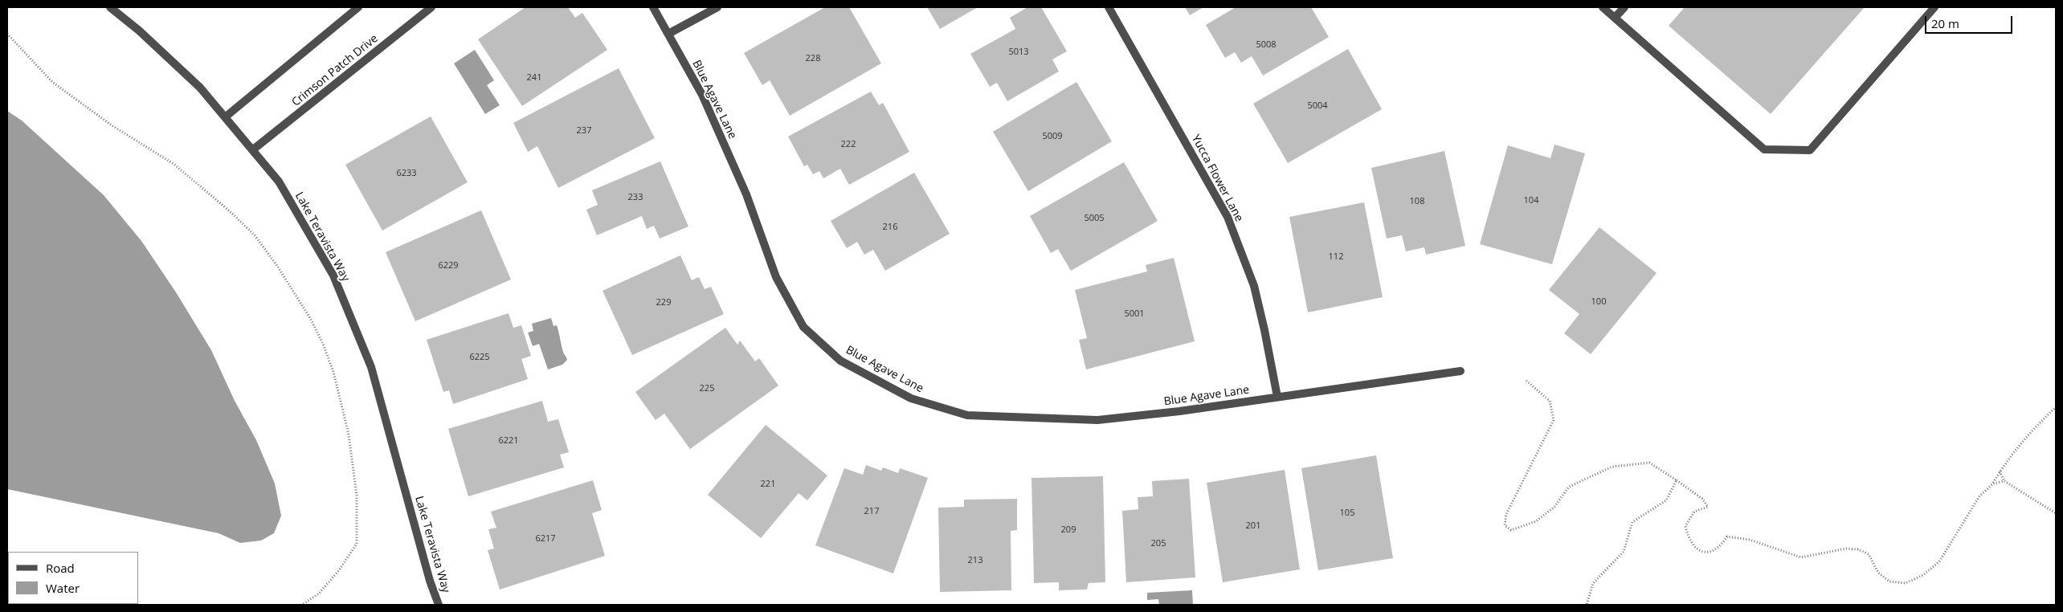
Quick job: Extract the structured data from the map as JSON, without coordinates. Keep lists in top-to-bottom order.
{
  "streets": {
    "street": [
      "Crimson Patch Drive",
      "Blue Agave Lane",
      "Yucca Flower Lane",
      "Lake Teravista Way"
    ]
  },
  "crossings": [
    ["Crimson Patch Drive", "Lake Teravista Way"],
    ["Blue Agave Lane", "Yucca Flower Lane"]
  ],
  "house_numbers": [
    "5008",
    "5013",
    "228",
    "241",
    "5004",
    "237",
    "5009",
    "222",
    "6233",
    "233",
    "104",
    "108",
    "5005",
    "216",
    "112",
    "6229",
    "100",
    "229",
    "5001",
    "6225",
    "225",
    "6221",
    "221",
    "217",
    "105",
    "201",
    "209",
    "6217",
    "205",
    "213"
  ],
  "legend": ["Road", "Water"],
  "scale_bar": "20 m"
}
